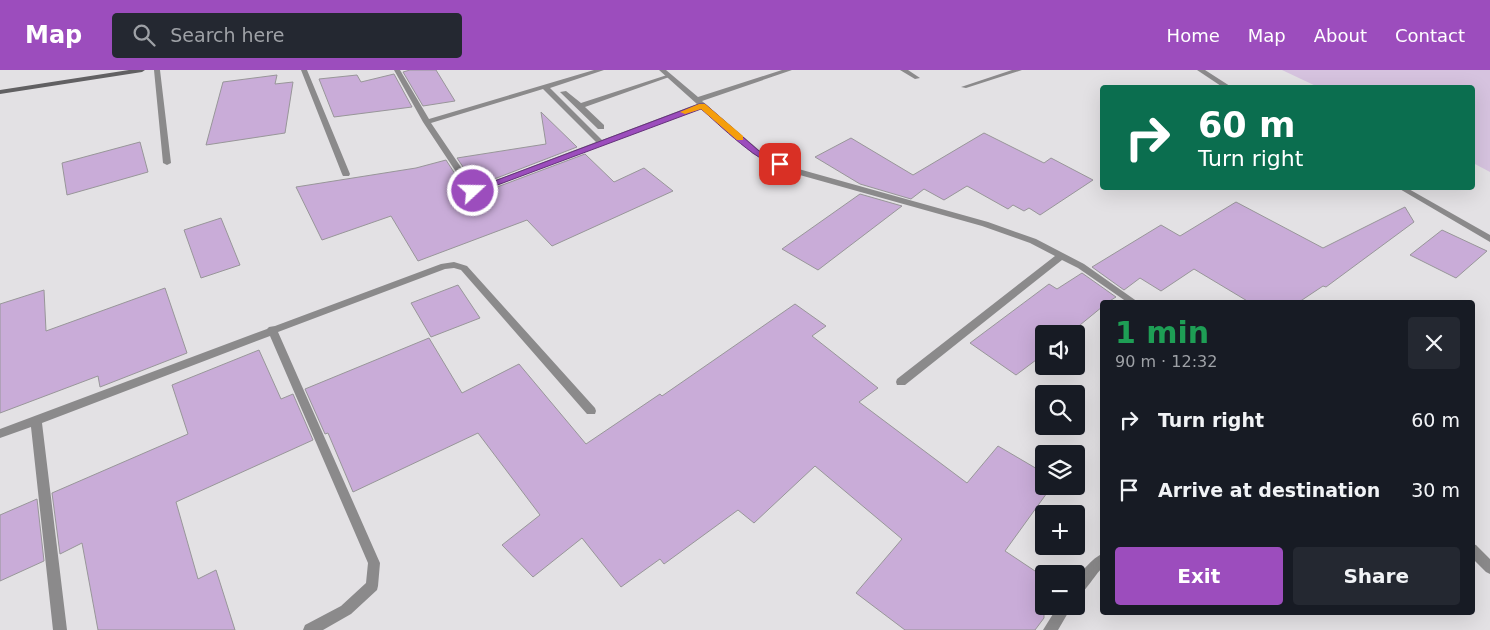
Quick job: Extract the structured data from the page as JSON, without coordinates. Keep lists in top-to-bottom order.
{
  "page": {
    "header": "Map",
    "search": "Search here",
    "nav": [
      "Home",
      "Map",
      "About",
      "Contact"
    ],
    "turn": ["60 m", "Turn right"],
    "heading": ["1 min", "90 m · 12:32"],
    "map_buttons": ["+", "−"],
    "list": [
      {
        "name": "Turn right",
        "value": "60 m"
      },
      {
        "name": "Arrive at destination",
        "value": "30 m"
      }
    ],
    "buttons": ["Exit", "Share"]
  }
}
